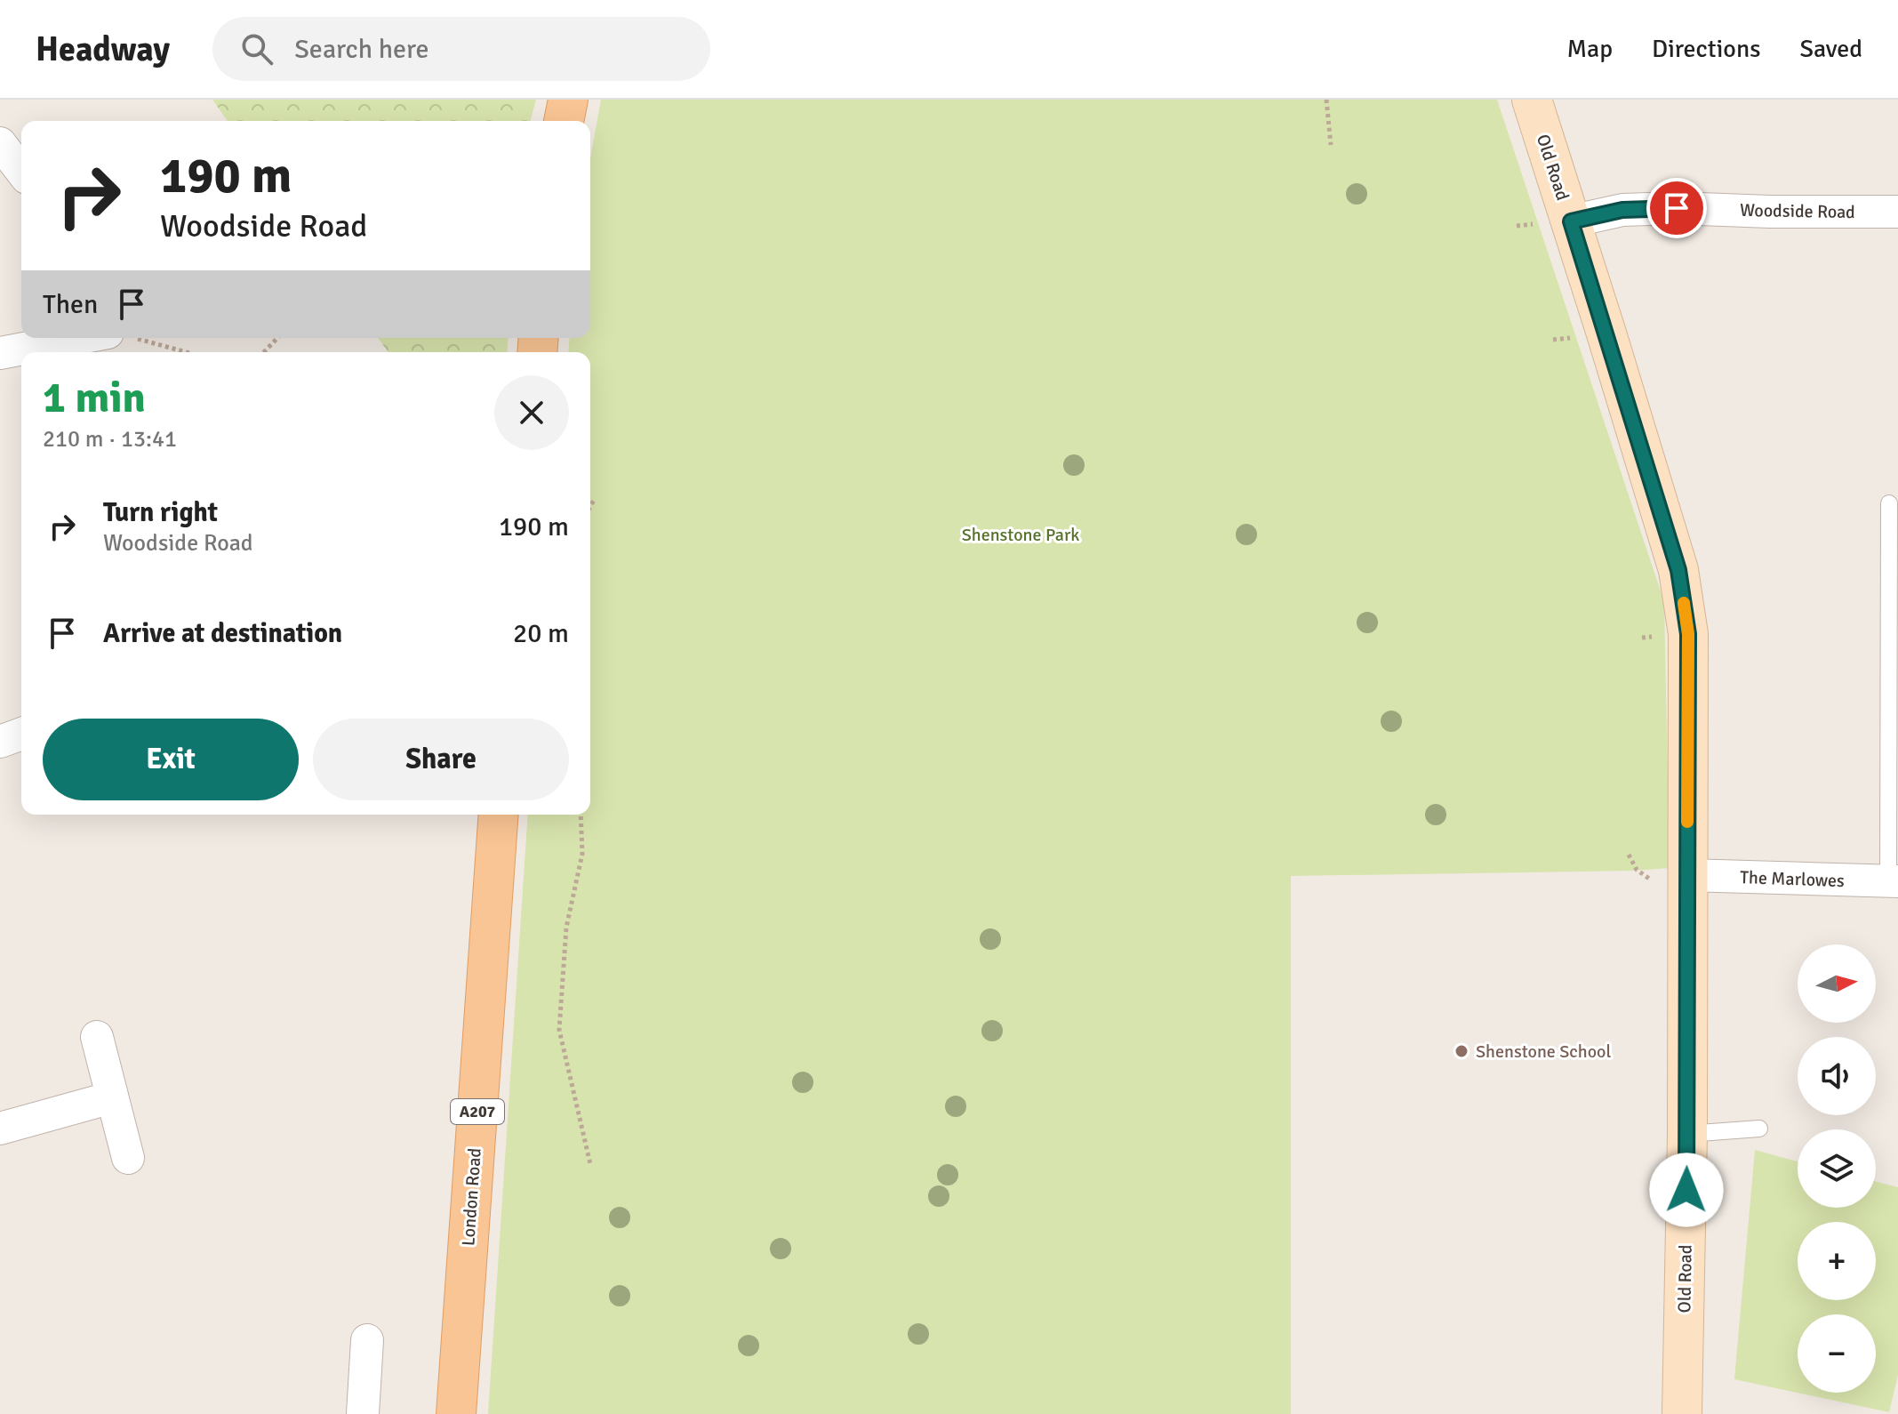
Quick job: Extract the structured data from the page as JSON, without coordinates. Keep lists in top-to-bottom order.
{
  "streets": {
    "main road": ["A207", "London Road"],
    "street": ["Old Road", "Woodside Road", "The Marlowes"]
  },
  "crossings": [
    ["Old Road", "Woodside Road"],
    ["Old Road", "The Marlowes"]
  ],
  "parks": ["Shenstone Park"],
  "places": ["Shenstone School"],
  "north": "right",
  "page": {
    "header": "Headway",
    "search": "Search here",
    "nav": ["Map", "Directions", "Saved"],
    "turn": ["190 m", "Woodside Road"],
    "then": "Then",
    "heading": ["1 min", "210 m · 13:41"],
    "list": [
      {
        "name": "Turn right",
        "note": "Woodside Road",
        "value": "190 m"
      },
      {
        "name": "Arrive at destination",
        "value": "20 m"
      }
    ],
    "buttons": ["Exit", "Share"],
    "map_buttons": ["+", "−"]
  }
}
